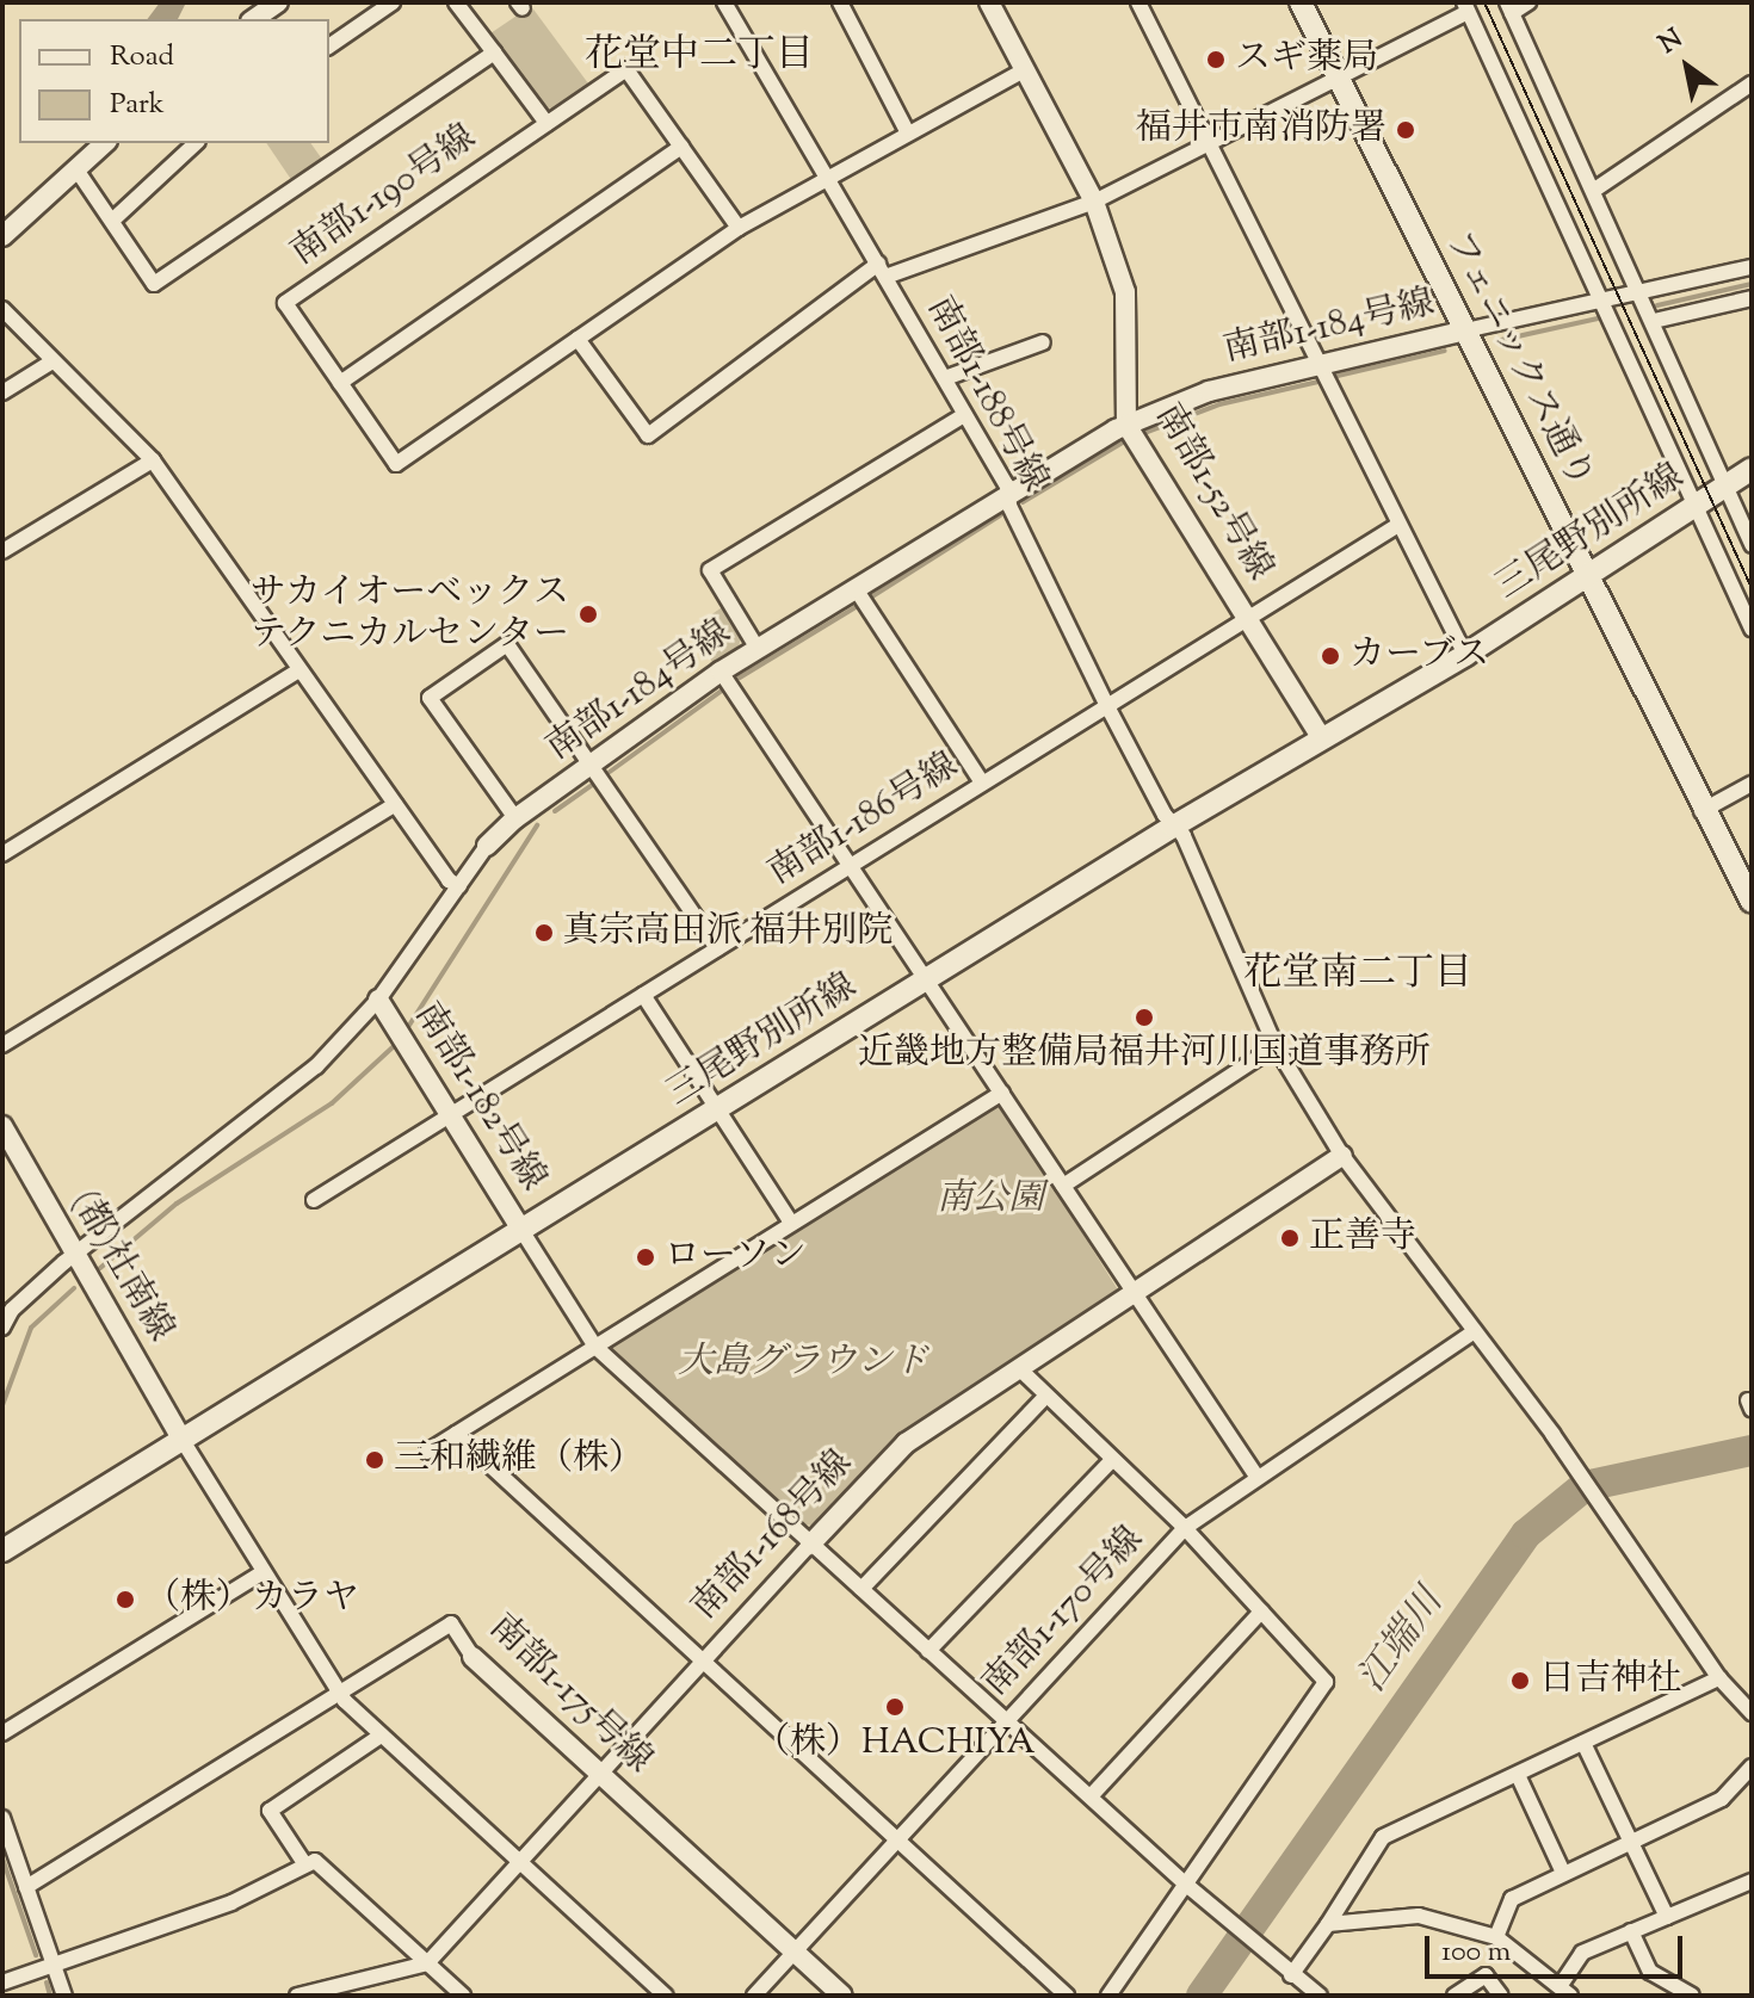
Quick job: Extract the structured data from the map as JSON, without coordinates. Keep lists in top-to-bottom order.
{
  "streets": {
    "main road": ["フェニックス通り", "三尾野別所線"],
    "street": [
      "南部1-190号線",
      "南部1-184号線",
      "南部1-188号線",
      "南部1-52号線",
      "南部1-186号線",
      "南部1-182号線",
      "(都)社南線",
      "南部1-168号線",
      "南部1-170号線",
      "南部1-175号線"
    ]
  },
  "crossings": [
    ["南部1-190号線", "南部1-188号線"],
    ["南部1-190号線", "南部1-52号線"],
    ["南部1-184号線", "フェニックス通り"],
    ["南部1-184号線", "南部1-188号線"],
    ["南部1-184号線", "南部1-52号線"],
    ["南部1-184号線", "南部1-182号線"],
    ["南部1-184号線", "(都)社南線"],
    ["フェニックス通り", "三尾野別所線"],
    ["南部1-188号線", "三尾野別所線"],
    ["南部1-188号線", "南部1-186号線"],
    ["南部1-188号線", "南部1-168号線"],
    ["南部1-188号線", "南部1-170号線"],
    ["南部1-52号線", "三尾野別所線"],
    ["南部1-52号線", "南部1-186号線"],
    ["三尾野別所線", "南部1-182号線"],
    ["三尾野別所線", "(都)社南線"],
    ["南部1-186号線", "南部1-182号線"],
    ["南部1-168号線", "南部1-175号線"],
    ["南部1-170号線", "南部1-175号線"]
  ],
  "districts": ["花堂中二丁目", "花堂南二丁目"],
  "water": ["江端川"],
  "parks": ["南公園", "大島グラウンド"],
  "places": [
    "スギ薬局",
    "福井市南消防署",
    "サカイオーベックス テクニカルセンター",
    "カーブス",
    "真宗高田派 福井別院",
    "近畿地方整備局福井河川国道事務所",
    "正善寺",
    "ローソン",
    "三和繊維（株）",
    "（株）カラヤ",
    "日吉神社",
    "（株）HACHIYA"
  ],
  "legend": ["Road", "Park"],
  "scale_bar": "100 m",
  "north": "top left"
}
